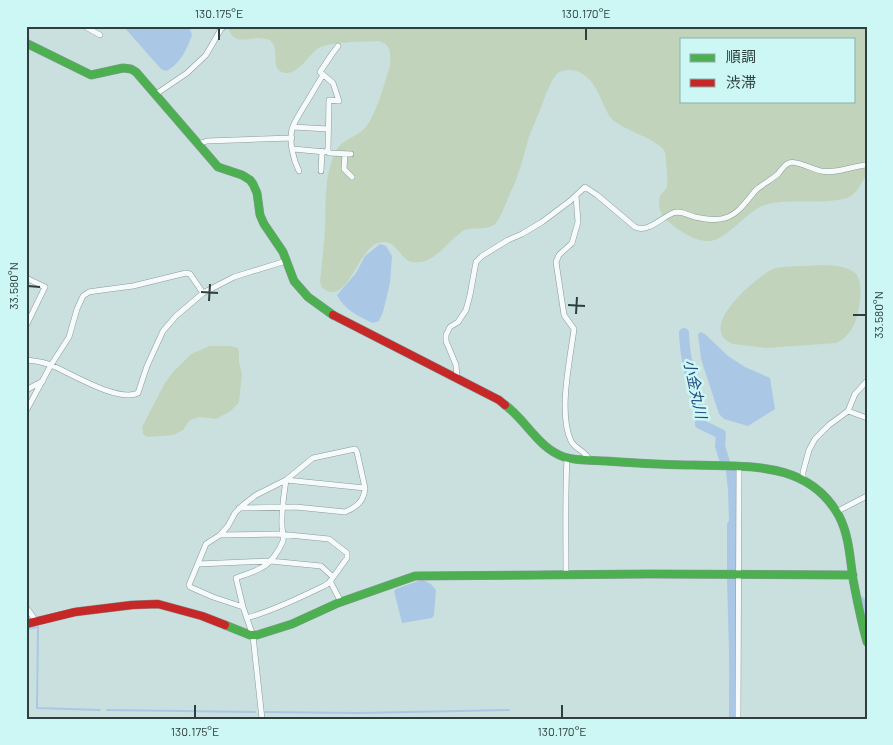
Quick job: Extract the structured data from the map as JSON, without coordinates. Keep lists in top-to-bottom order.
{
  "water": ["小金丸川"],
  "legend": ["順調", "渋滞"],
  "coordinates": ["130.175°E", "130.170°E", "33.580°N"]
}
